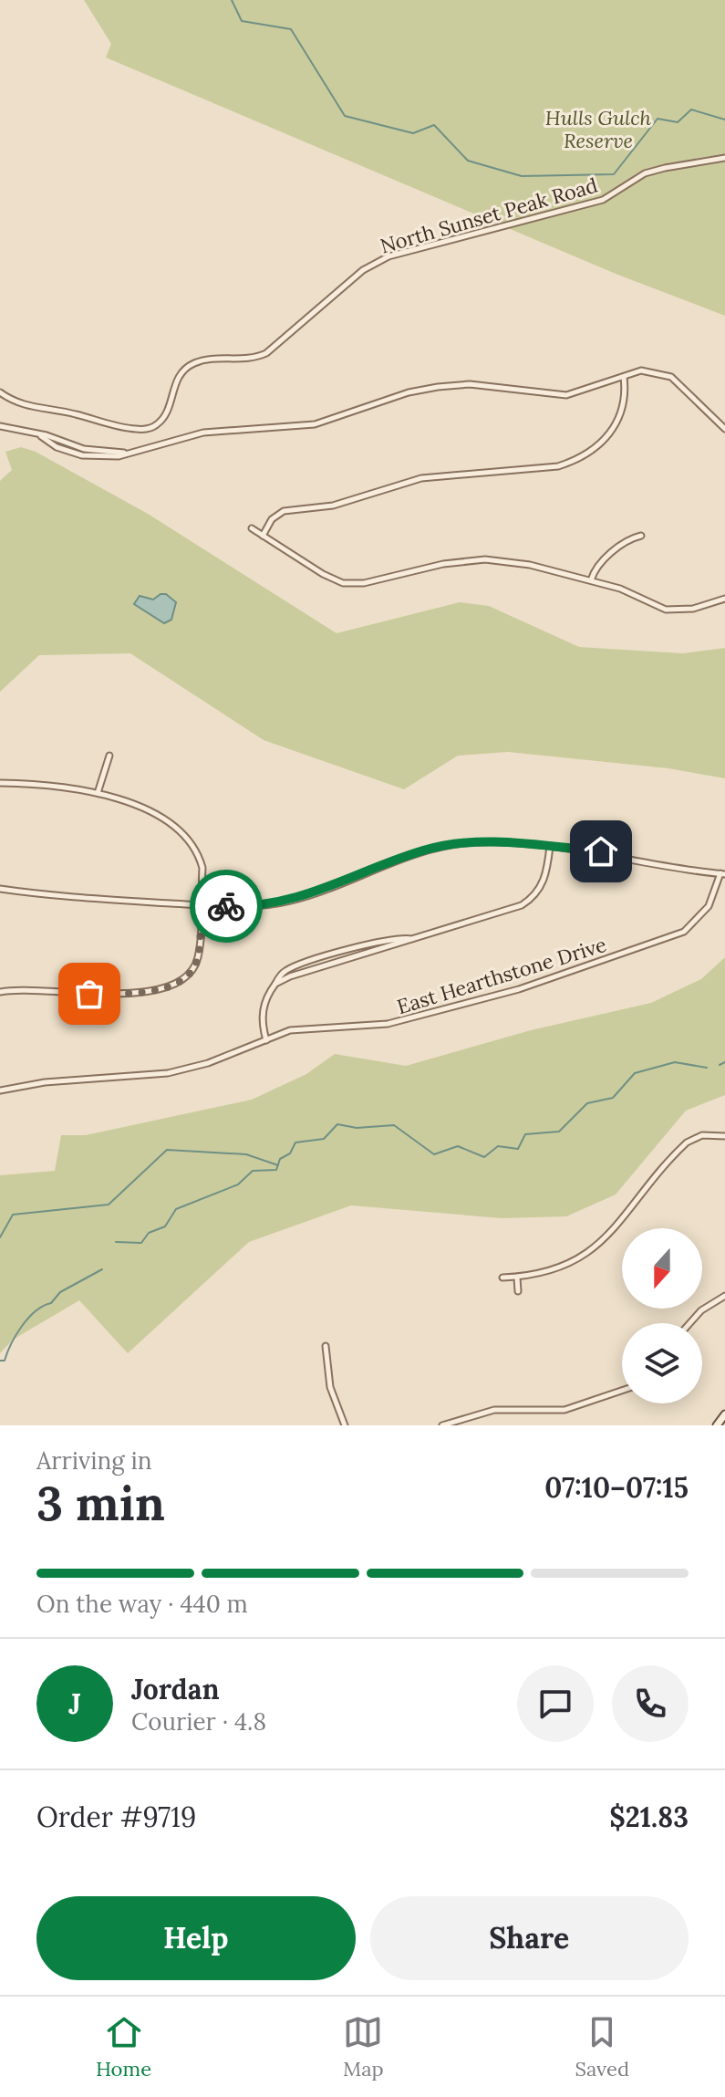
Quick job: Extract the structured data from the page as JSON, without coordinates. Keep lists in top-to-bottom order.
{
  "streets": {
    "street": ["North Sunset Peak Road", "East Hearthstone Drive"]
  },
  "parks": ["Hulls Gulch Reserve"],
  "north": "bottom",
  "page": {
    "heading": ["3 min", "Arriving in", "07:10–07:15"],
    "panel": [
      "Jordan",
      "Courier · 4.8",
      "Order #9719",
      "$21.83"
    ],
    "bar": "On the way · 440 m",
    "round": "J",
    "buttons": ["Help", "Share"],
    "tabs": ["Home", "Map", "Saved"]
  }
}
